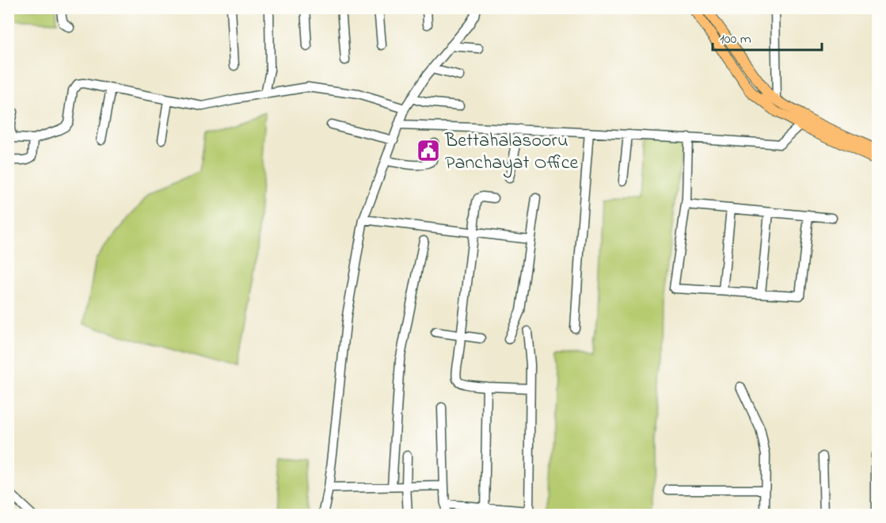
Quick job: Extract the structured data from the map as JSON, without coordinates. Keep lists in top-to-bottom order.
{
  "places": {
    "public building": ["Bettahalasooru Panchayat Office"]
  },
  "scale_bar": "100 m"
}
